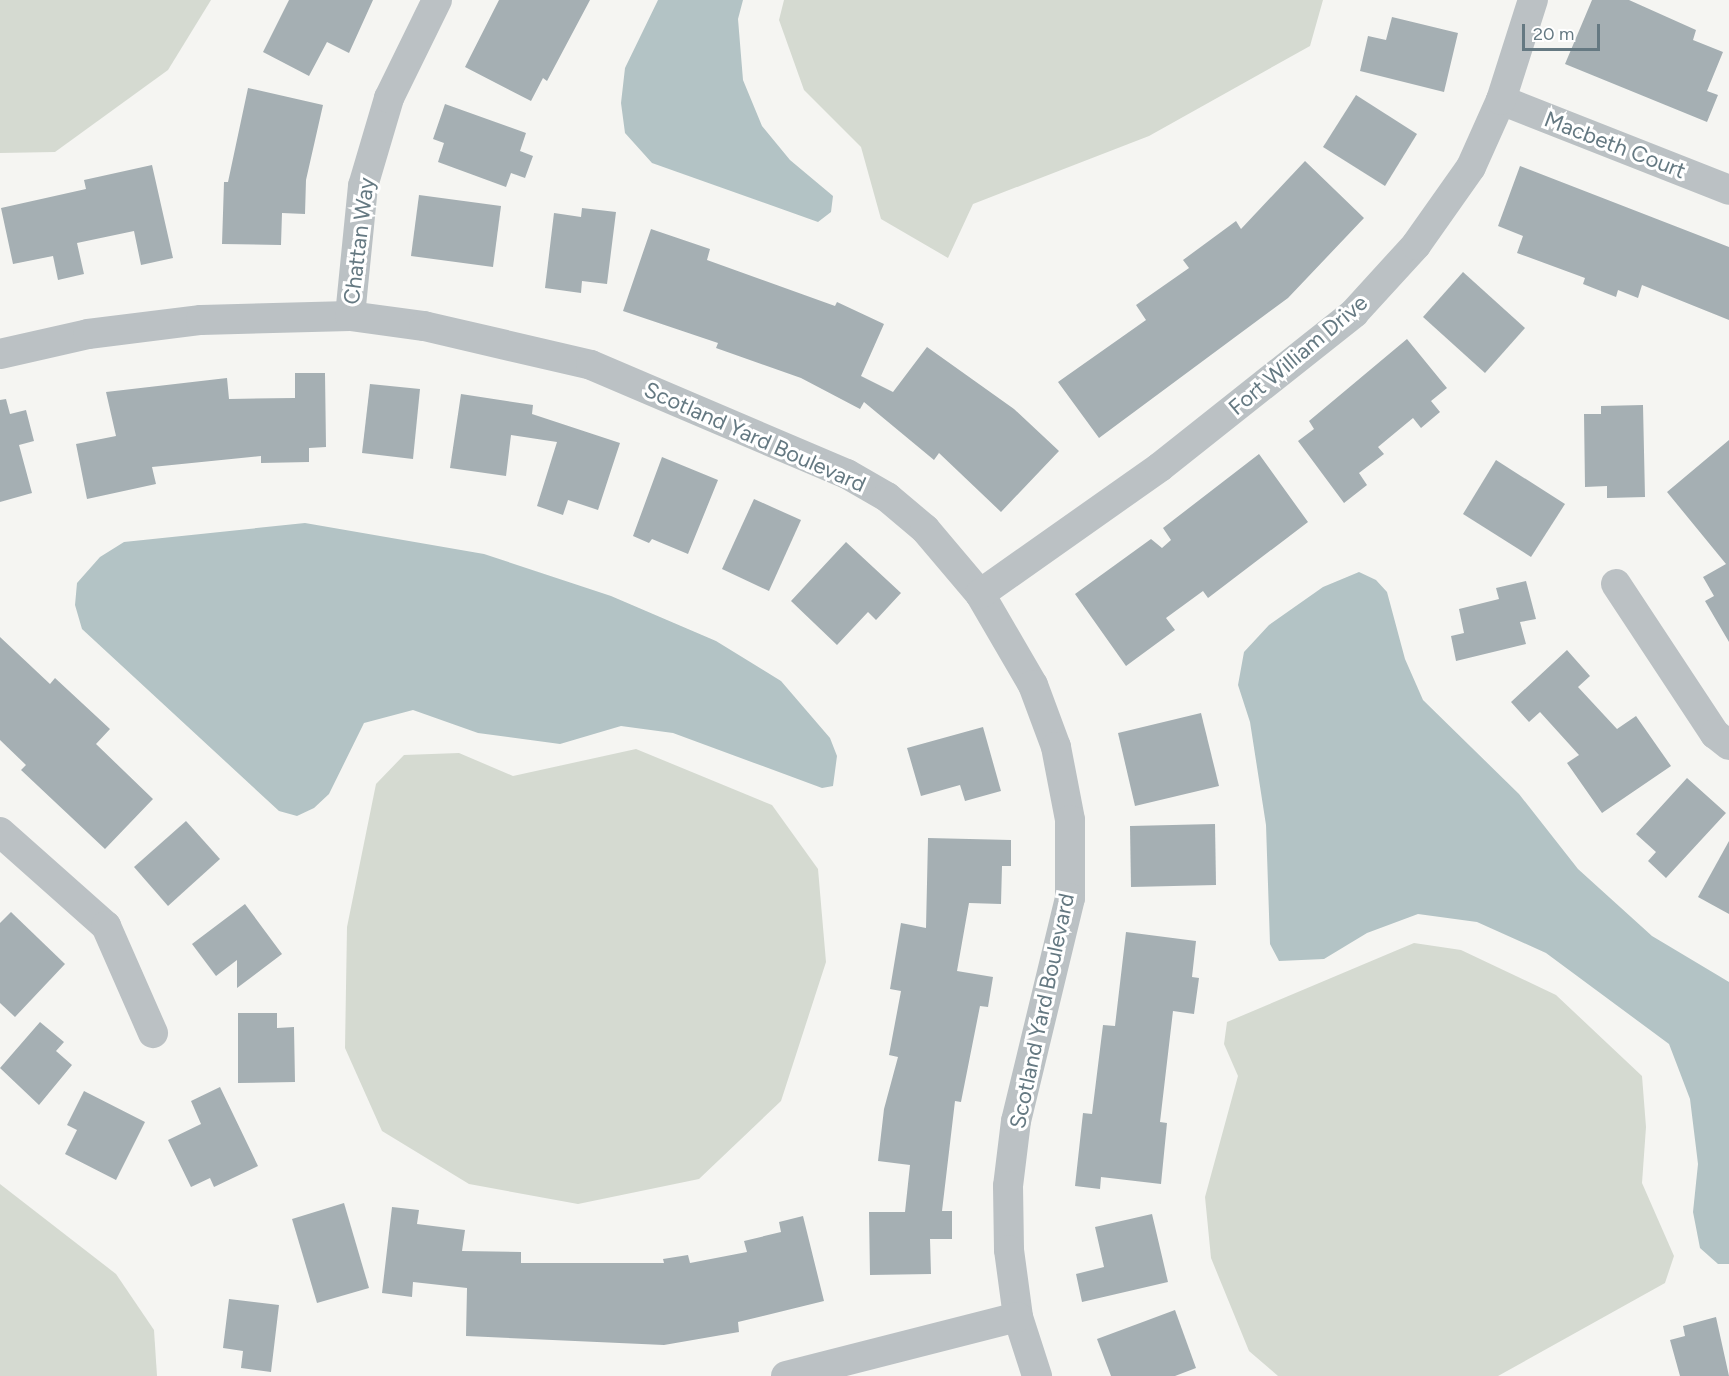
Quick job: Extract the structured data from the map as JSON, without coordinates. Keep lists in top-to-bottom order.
{
  "streets": {
    "street": [
      "Macbeth Court",
      "Chattan Way",
      "Fort William Drive",
      "Scotland Yard Boulevard"
    ]
  },
  "crossings": [
    ["Macbeth Court", "Fort William Drive"],
    ["Chattan Way", "Scotland Yard Boulevard"],
    ["Fort William Drive", "Scotland Yard Boulevard"]
  ],
  "scale_bar": "20 m"
}
